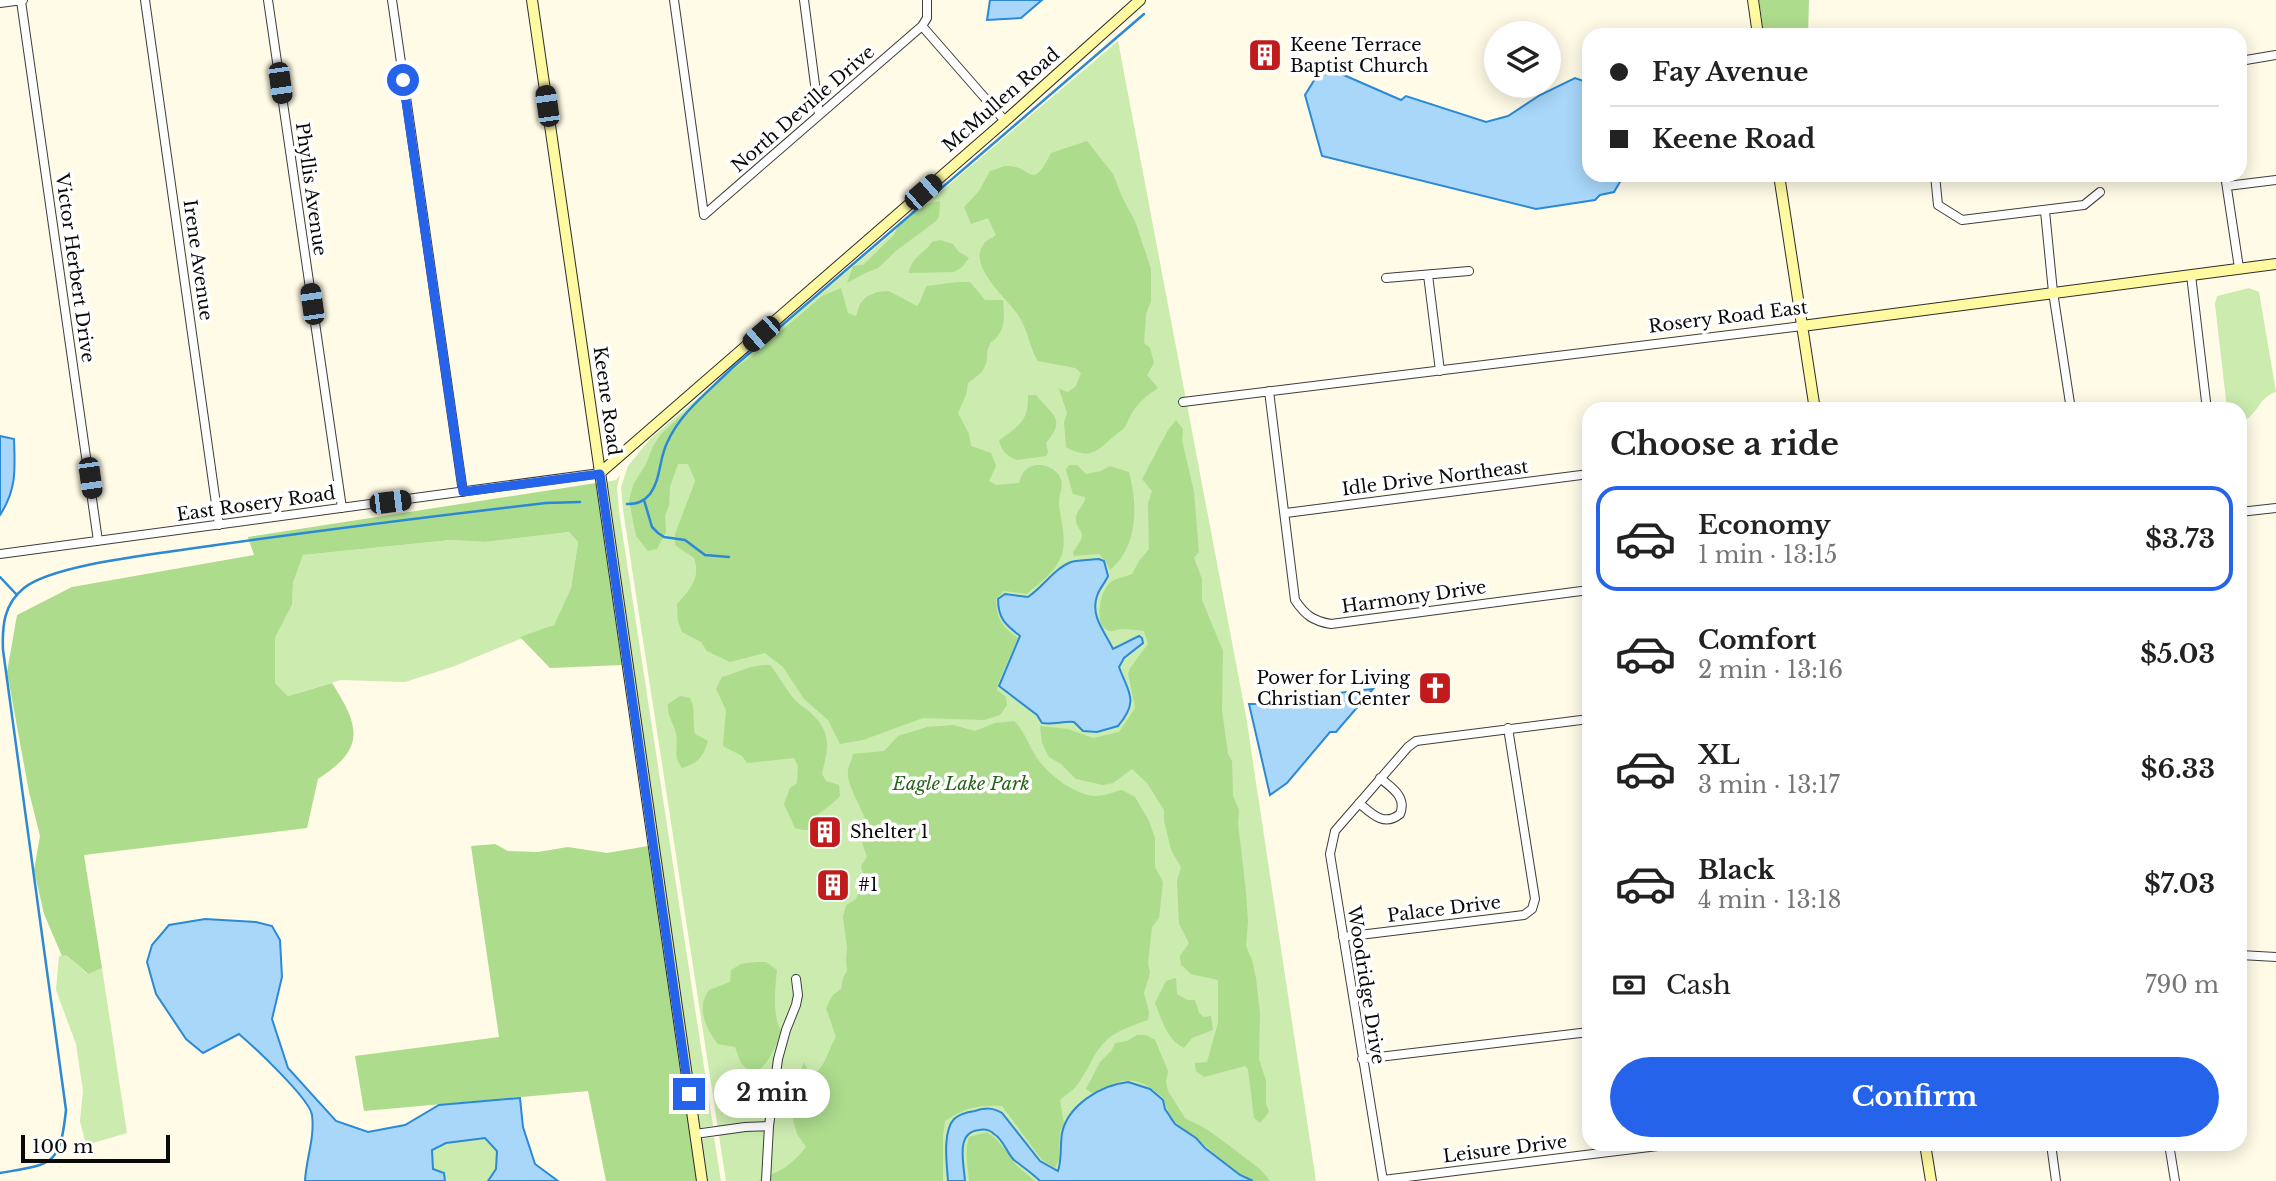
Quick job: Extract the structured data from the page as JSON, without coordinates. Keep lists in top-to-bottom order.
{
  "streets": {
    "street": [
      "McMullen Road",
      "North Deville Drive",
      "Phyllis Avenue",
      "Irene Avenue",
      "Victor Herbert Drive",
      "Rosery Road East",
      "Keene Road",
      "Idle Drive Northeast",
      "East Rosery Road",
      "Harmony Drive",
      "Palace Drive",
      "Woodridge Drive",
      "Leisure Drive"
    ]
  },
  "crossings": [
    ["McMullen Road", "Keene Road"],
    ["McMullen Road", "East Rosery Road"],
    ["Phyllis Avenue", "East Rosery Road"],
    ["Irene Avenue", "East Rosery Road"],
    ["Victor Herbert Drive", "East Rosery Road"],
    ["Rosery Road East", "Harmony Drive"],
    ["Keene Road", "East Rosery Road"],
    ["Idle Drive Northeast", "Harmony Drive"],
    ["Palace Drive", "Woodridge Drive"],
    ["Woodridge Drive", "Leisure Drive"]
  ],
  "parks": ["Eagle Lake Park"],
  "places": {
    "building": ["Keene Terrace Baptist Church", "Shelter 1", "#1"],
    "church": ["Power for Living Christian Center"]
  },
  "scale_bar": "100 m",
  "page": {
    "banner": ["Fay Avenue", "Keene Road"],
    "heading": "Choose a ride",
    "list": [
      {
        "name": "Economy",
        "note": "1 min · 13:15",
        "value": "$3.73"
      },
      {
        "name": "Comfort",
        "note": "2 min · 13:16",
        "value": "$5.03"
      },
      {
        "name": "XL",
        "note": "3 min · 13:17",
        "value": "$6.33"
      },
      {
        "name": "Black",
        "note": "4 min · 13:18",
        "value": "$7.03"
      }
    ],
    "pay": ["Cash", "790 m"],
    "buttons": "Confirm",
    "bubble": "2 min",
    "scale": "100 m"
  }
}
